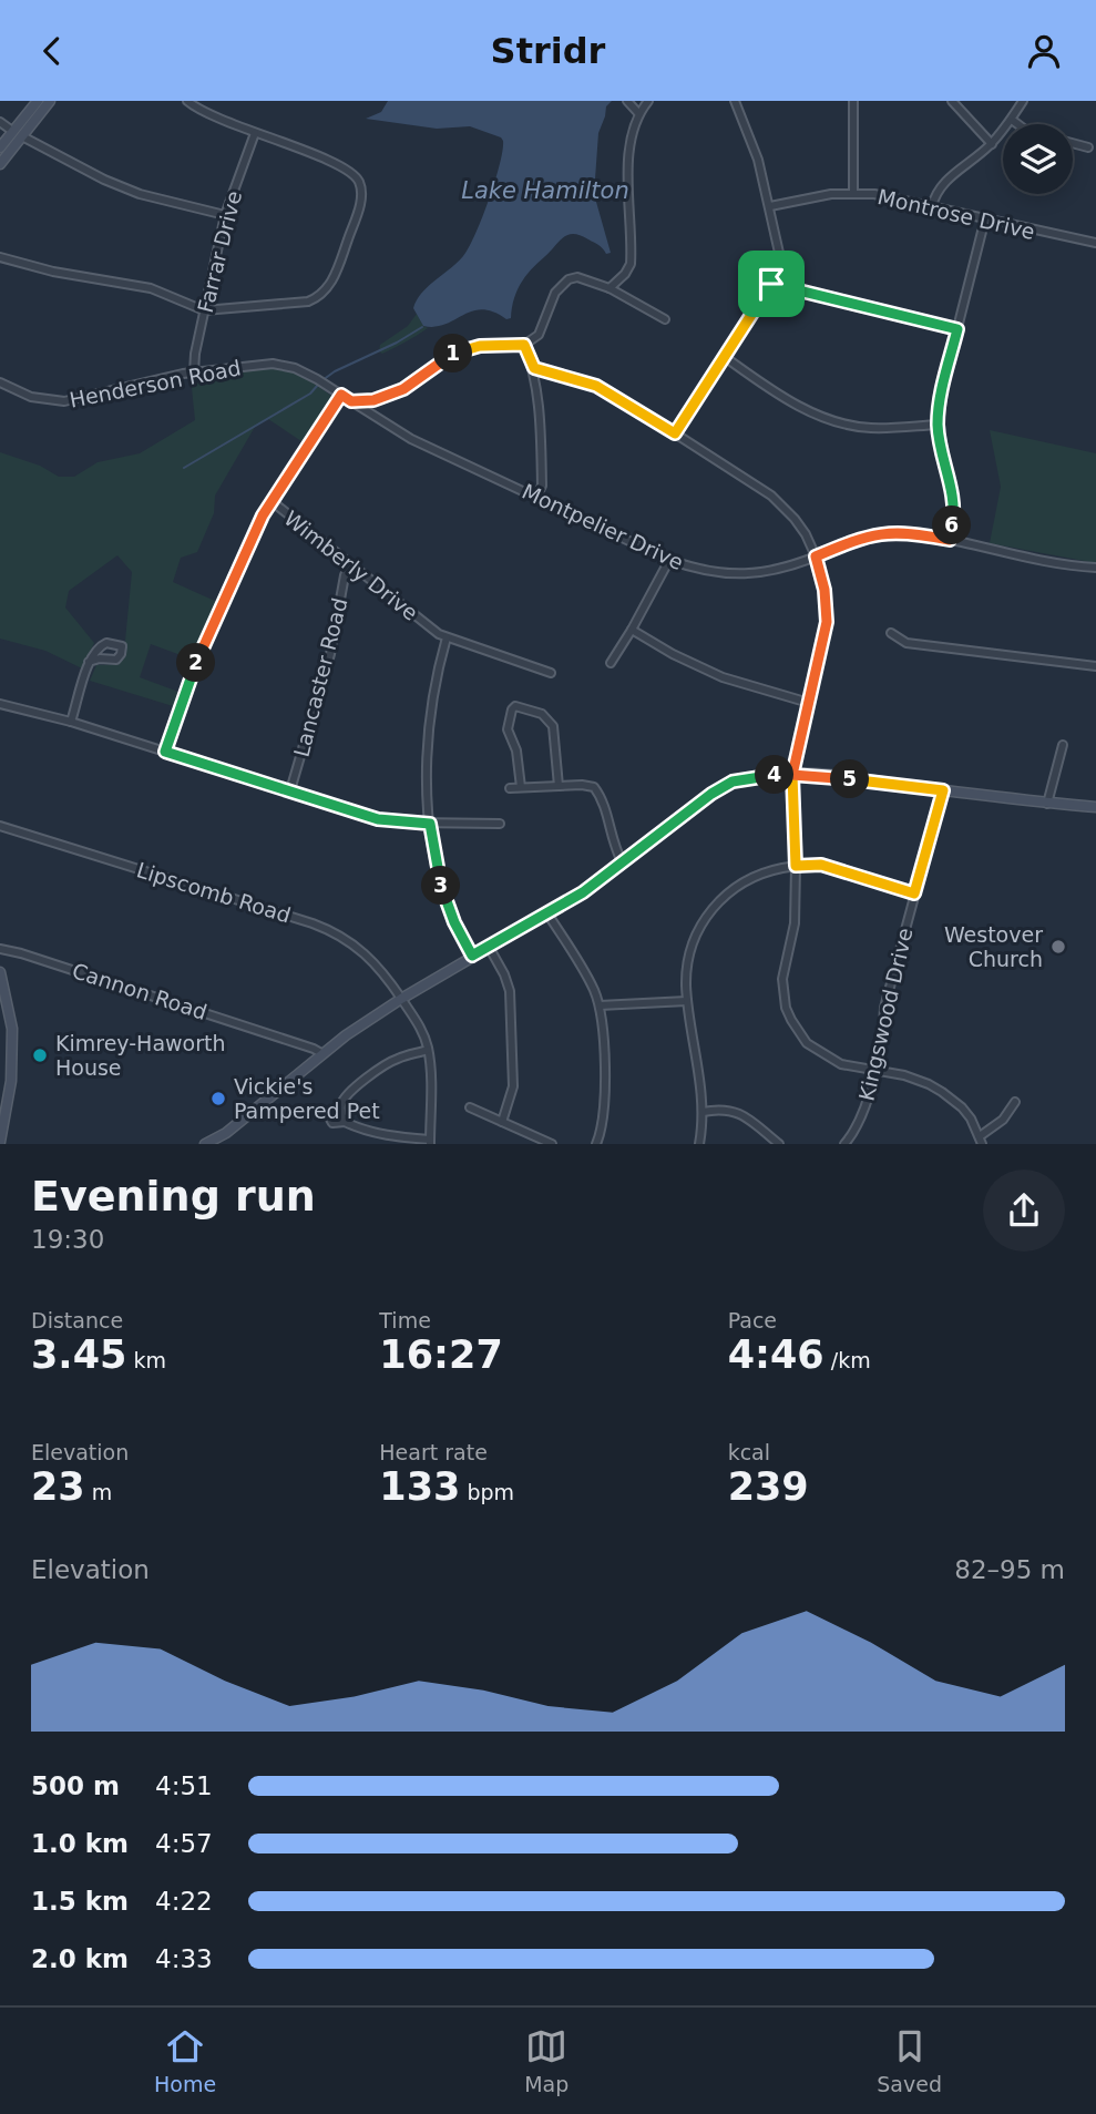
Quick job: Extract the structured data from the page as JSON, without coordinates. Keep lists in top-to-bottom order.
{
  "streets": {
    "street": [
      "Montrose Drive",
      "Farrar Drive",
      "Henderson Road",
      "Montpelier Drive",
      "Wimberly Drive",
      "Lancaster Road",
      "Lipscomb Road",
      "Cannon Road",
      "Kingswood Drive"
    ]
  },
  "crossings": [
    ["Farrar Drive", "Henderson Road"],
    ["Henderson Road", "Montpelier Drive"],
    ["Wimberly Drive", "Lancaster Road"]
  ],
  "water": ["Lake Hamilton"],
  "places": ["Westover Church", "Kimrey-Haworth House", "Vickie's Pampered Pet"],
  "page": {
    "header": "Stridr",
    "pins": [
      "1",
      "6",
      "2",
      "4",
      "5",
      "3"
    ],
    "heading": ["Evening run", "19:30"],
    "stats": [
      ["Distance", "3.45 km"],
      ["Time", "16:27"],
      ["Pace", "4:46 /km"],
      ["Elevation", "23 m"],
      ["Heart rate", "133 bpm"],
      ["kcal", "239"]
    ],
    "chart": ["Elevation", "82–95 m"],
    "list": [
      {
        "name": "500 m",
        "note": "4:51"
      },
      {
        "name": "1.0 km",
        "note": "4:57"
      },
      {
        "name": "1.5 km",
        "note": "4:22"
      },
      {
        "name": "2.0 km",
        "note": "4:33"
      }
    ],
    "tabs": ["Home", "Map", "Saved"]
  }
}
